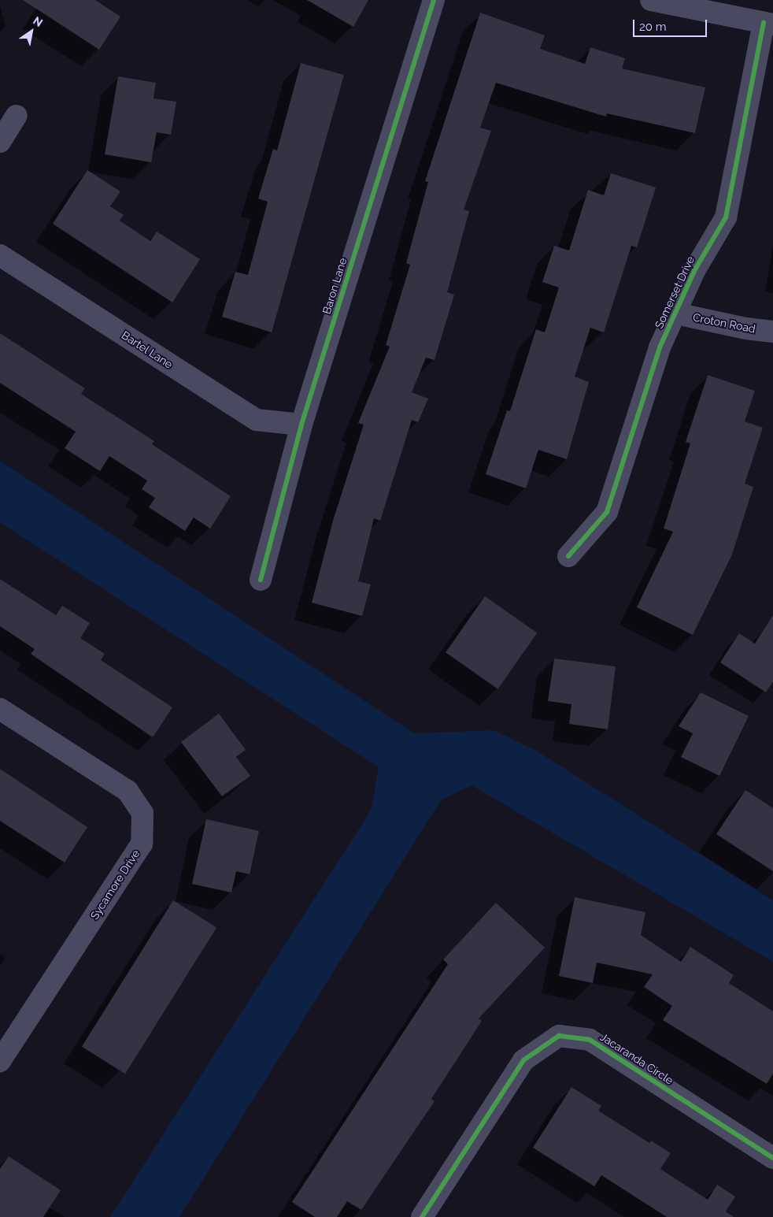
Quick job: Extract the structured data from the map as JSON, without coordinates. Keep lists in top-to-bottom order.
{
  "streets": {
    "street": [
      "Baron Lane",
      "Somerset Drive",
      "Croton Road",
      "Bartel Lane",
      "Sycamore Drive",
      "Jacaranda Circle"
    ]
  },
  "crossings": [
    ["Baron Lane", "Bartel Lane"],
    ["Somerset Drive", "Croton Road"]
  ],
  "scale_bar": "20 m",
  "north": "top right"
}
